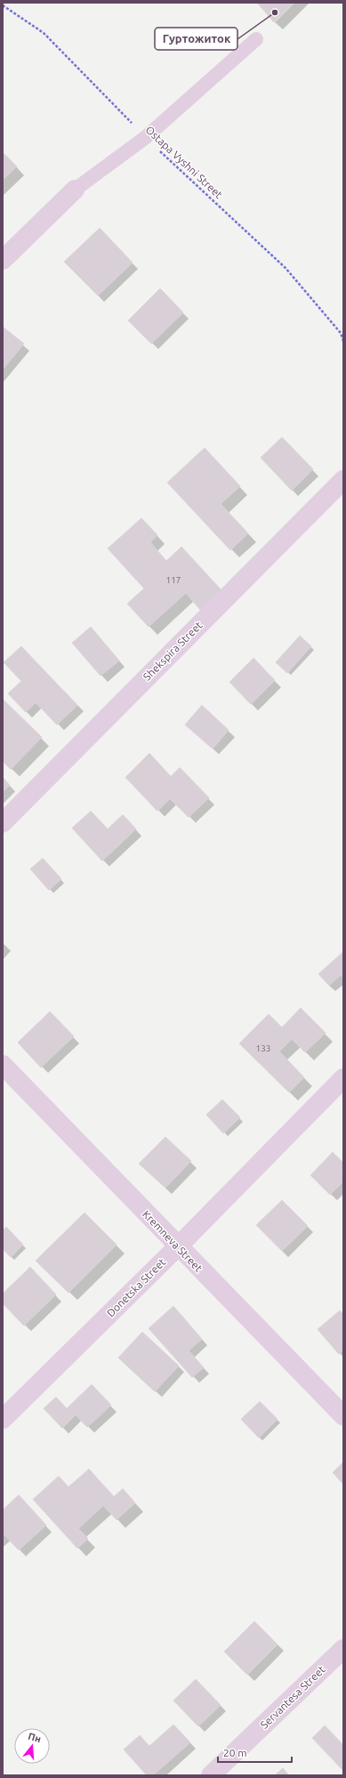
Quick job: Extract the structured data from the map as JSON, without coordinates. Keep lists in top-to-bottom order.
{
  "streets": {
    "street": [
      "Shekspira Street",
      "Kremneva Street",
      "Donetska Street",
      "Servantesa Street"
    ],
    "path": ["Ostapa Vyshni Street"]
  },
  "crossings": [
    ["Kremneva Street", "Donetska Street"]
  ],
  "places": ["Гуртожиток"],
  "house_numbers": ["117", "133"],
  "scale_bar": "20 m",
  "north": "top"
}
